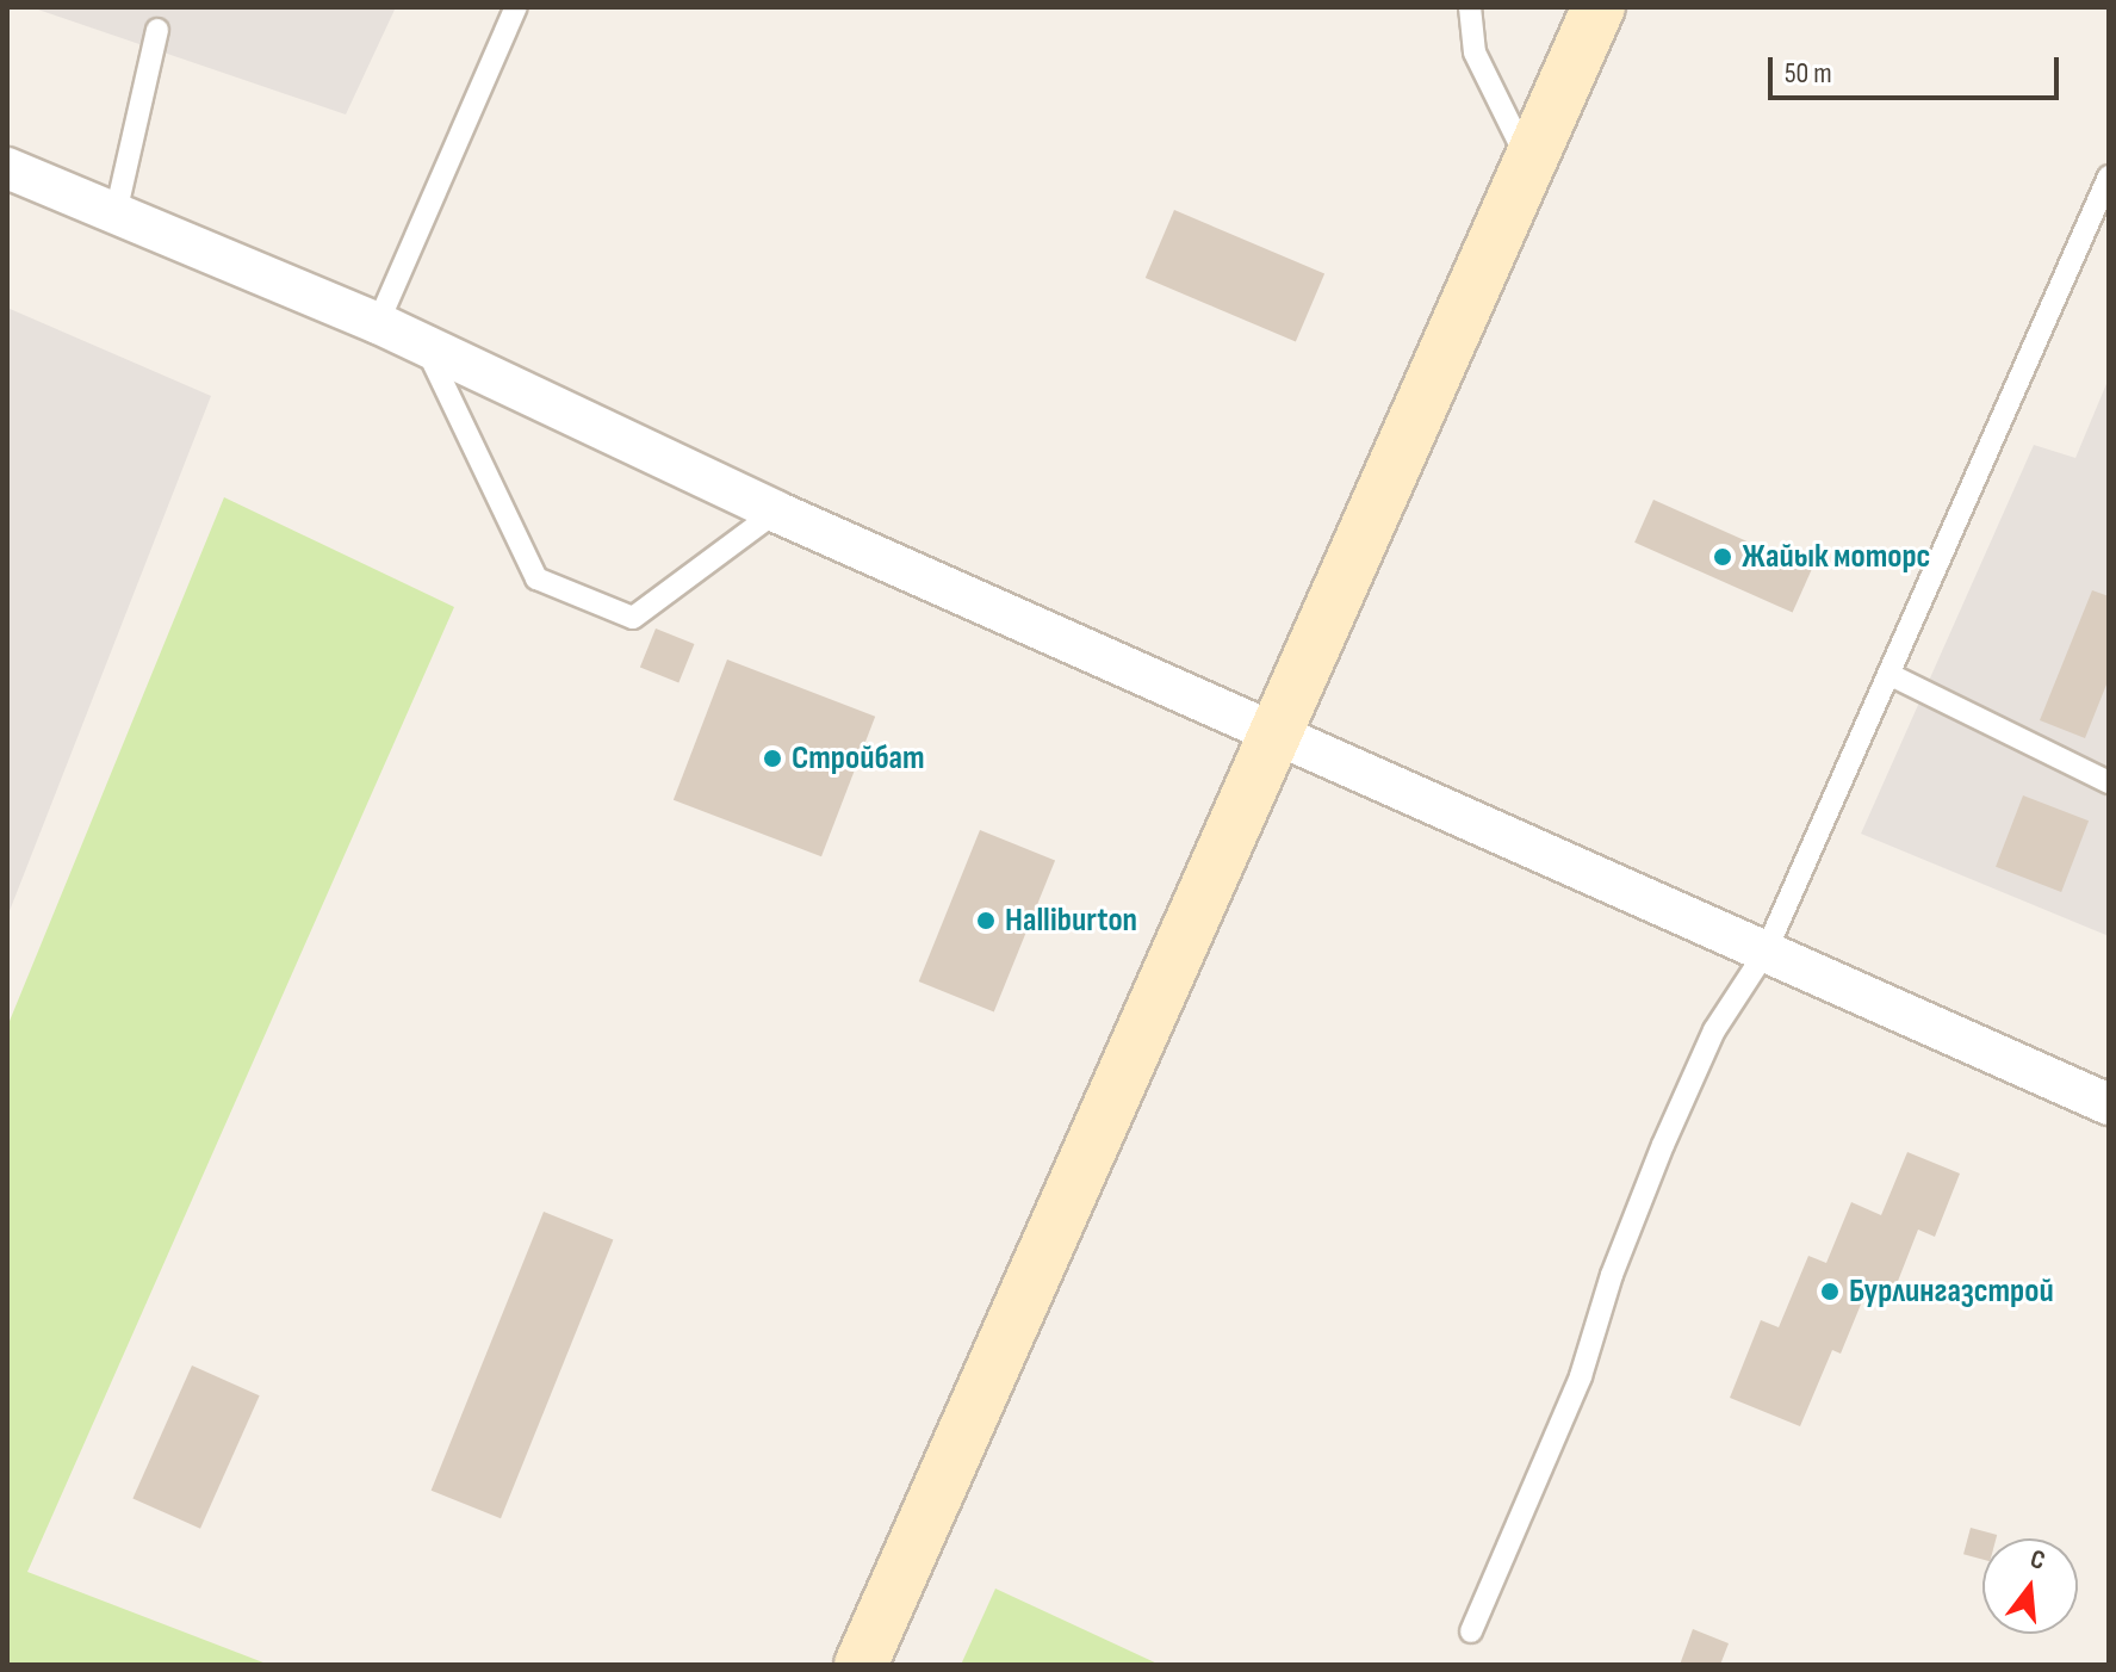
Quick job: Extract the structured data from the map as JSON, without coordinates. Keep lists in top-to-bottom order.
{
  "places": [
    "Жайык моторс",
    "Стройбат",
    "Halliburton",
    "Бурлингазстрой"
  ],
  "scale_bar": "50 m",
  "north": "top"
}
